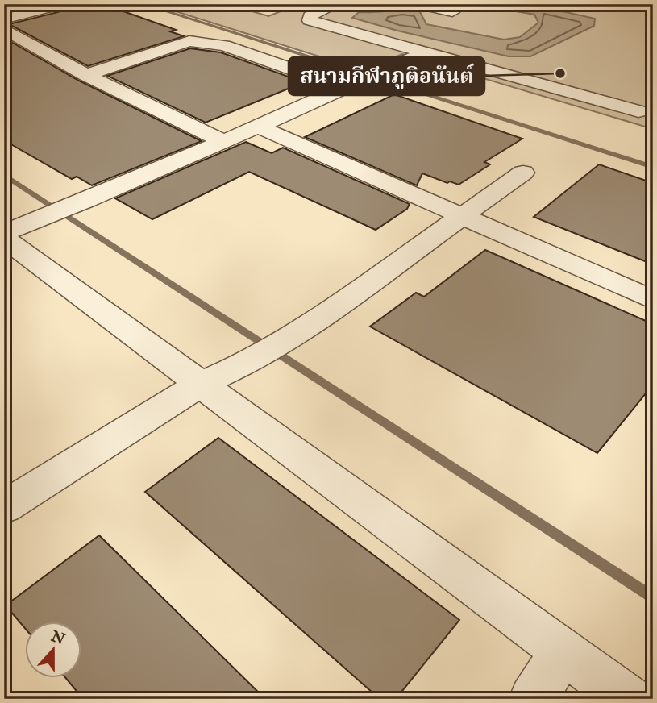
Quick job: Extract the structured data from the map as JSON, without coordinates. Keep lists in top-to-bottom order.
{
  "places": ["สนามกีฬาภูติอนันต์"],
  "north": "top"
}
